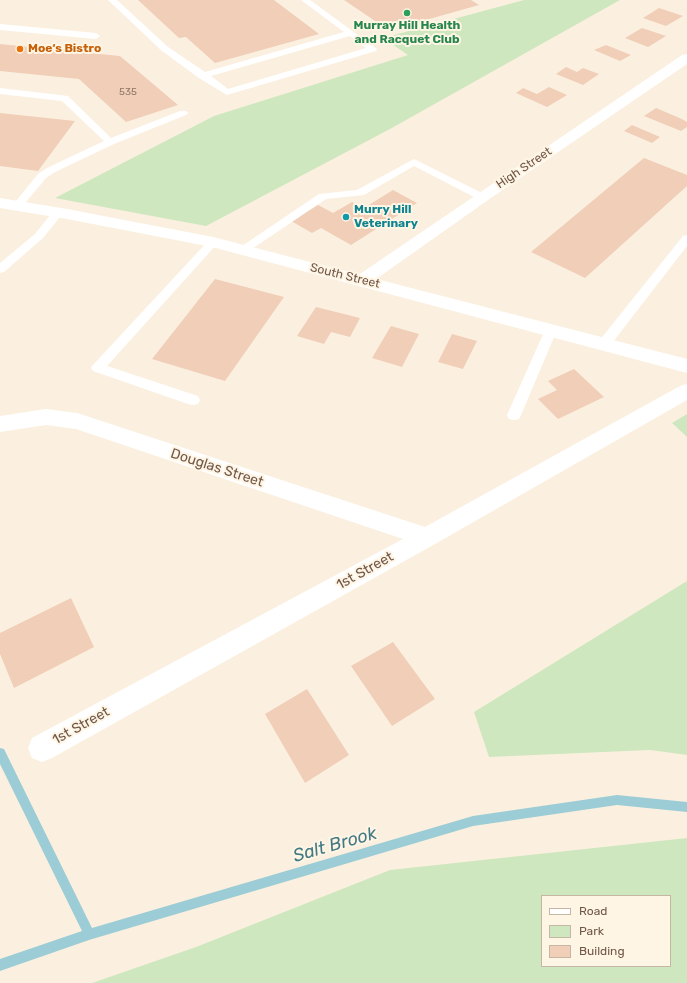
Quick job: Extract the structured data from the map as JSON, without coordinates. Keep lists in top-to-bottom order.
{
  "streets": {
    "street": [
      "High Street",
      "South Street",
      "Douglas Street",
      "1st Street"
    ]
  },
  "crossings": [
    ["High Street", "South Street"],
    ["Douglas Street", "1st Street"]
  ],
  "water": ["Salt Brook"],
  "places": ["Murray Hill Health and Racquet Club", "Moe‘s Bistro", "Murry Hill Veterinary"],
  "house_numbers": ["535"],
  "legend": ["Road", "Park", "Building"]
}
